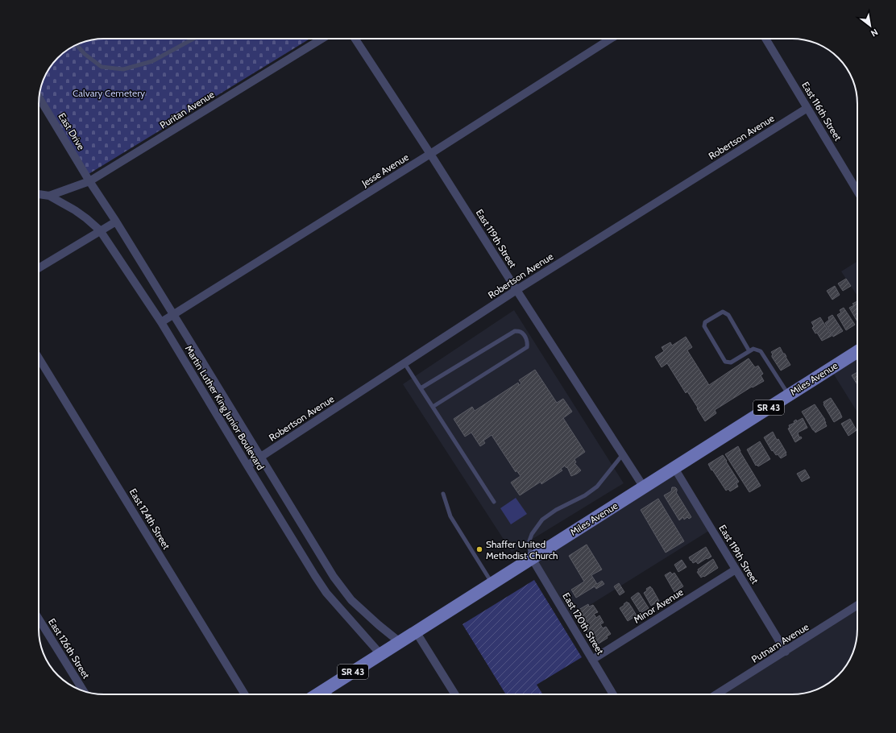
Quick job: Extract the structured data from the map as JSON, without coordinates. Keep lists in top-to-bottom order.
{
  "streets": {
    "main road": ["Miles Avenue", "SR 43"],
    "street": [
      "Puritan Avenue",
      "East 116th Street",
      "East Drive",
      "Robertson Avenue",
      "Jesse Avenue",
      "East 119th Street",
      "Martin Luther King Junior Boulevard",
      "East 124th Street",
      "Minor Avenue",
      "East 120th Street",
      "Putnam Avenue",
      "East 126th Street"
    ]
  },
  "crossings": [
    ["Puritan Avenue", "East Drive"],
    ["Puritan Avenue", "Martin Luther King Junior Boulevard"],
    ["East 116th Street", "Robertson Avenue"],
    ["East Drive", "Martin Luther King Junior Boulevard"],
    ["Robertson Avenue", "East 119th Street"],
    ["Robertson Avenue", "Martin Luther King Junior Boulevard"],
    ["Jesse Avenue", "East 119th Street"],
    ["Jesse Avenue", "Martin Luther King Junior Boulevard"],
    ["East 119th Street", "Miles Avenue"],
    ["East 119th Street", "Minor Avenue"],
    ["East 119th Street", "Putnam Avenue"],
    ["Miles Avenue", "Martin Luther King Junior Boulevard"],
    ["Miles Avenue", "East 120th Street"],
    ["Minor Avenue", "East 120th Street"]
  ],
  "parks": ["Calvary Cemetery"],
  "places": ["Shaffer United Methodist Church"],
  "north": "bottom right"
}
